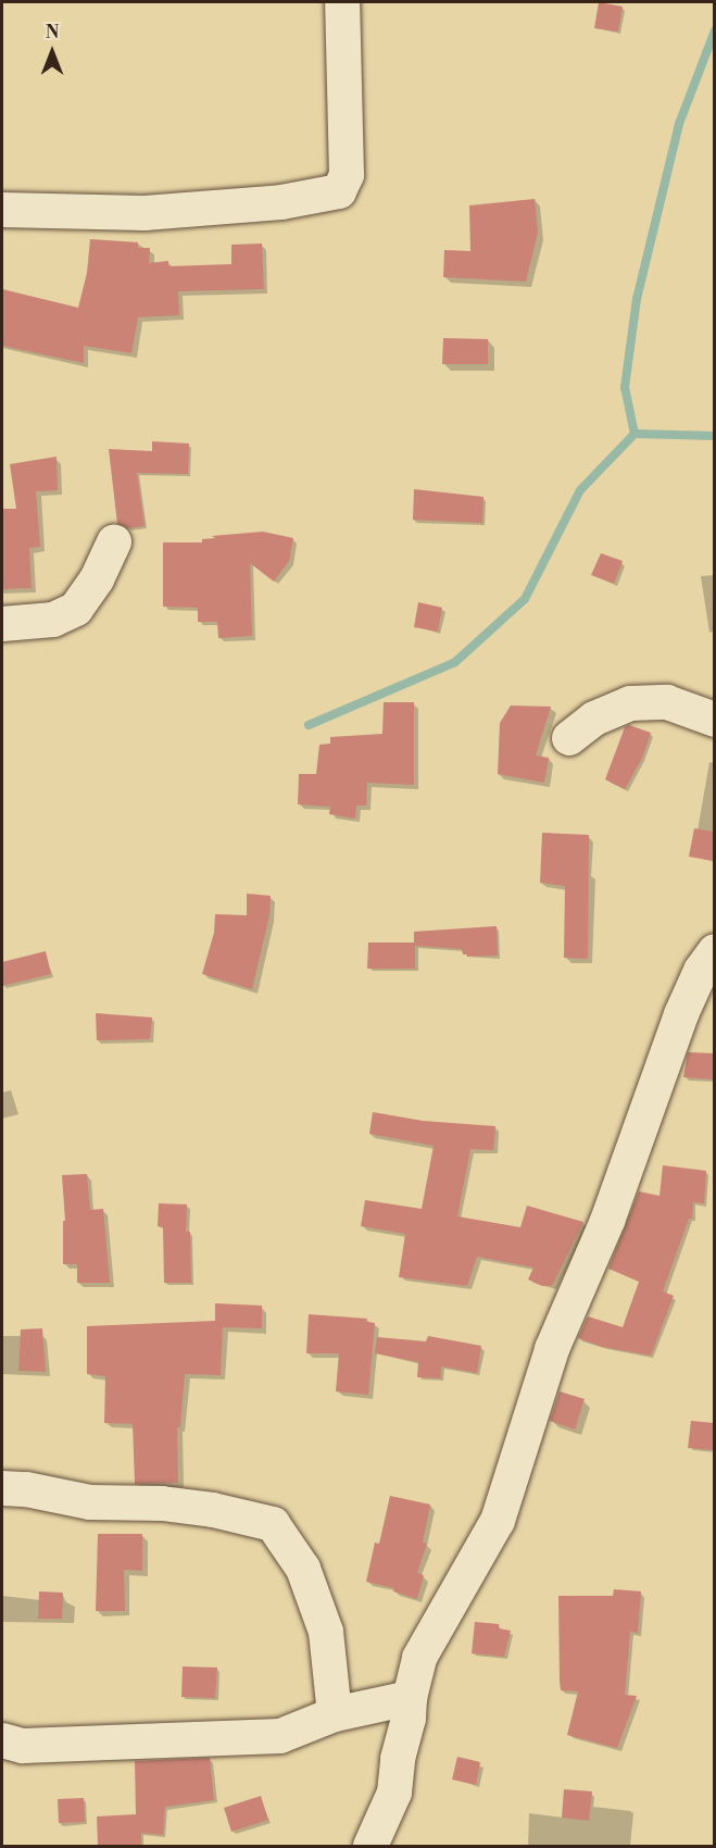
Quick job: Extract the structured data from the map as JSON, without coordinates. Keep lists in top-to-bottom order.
{
  "north": "top"
}
